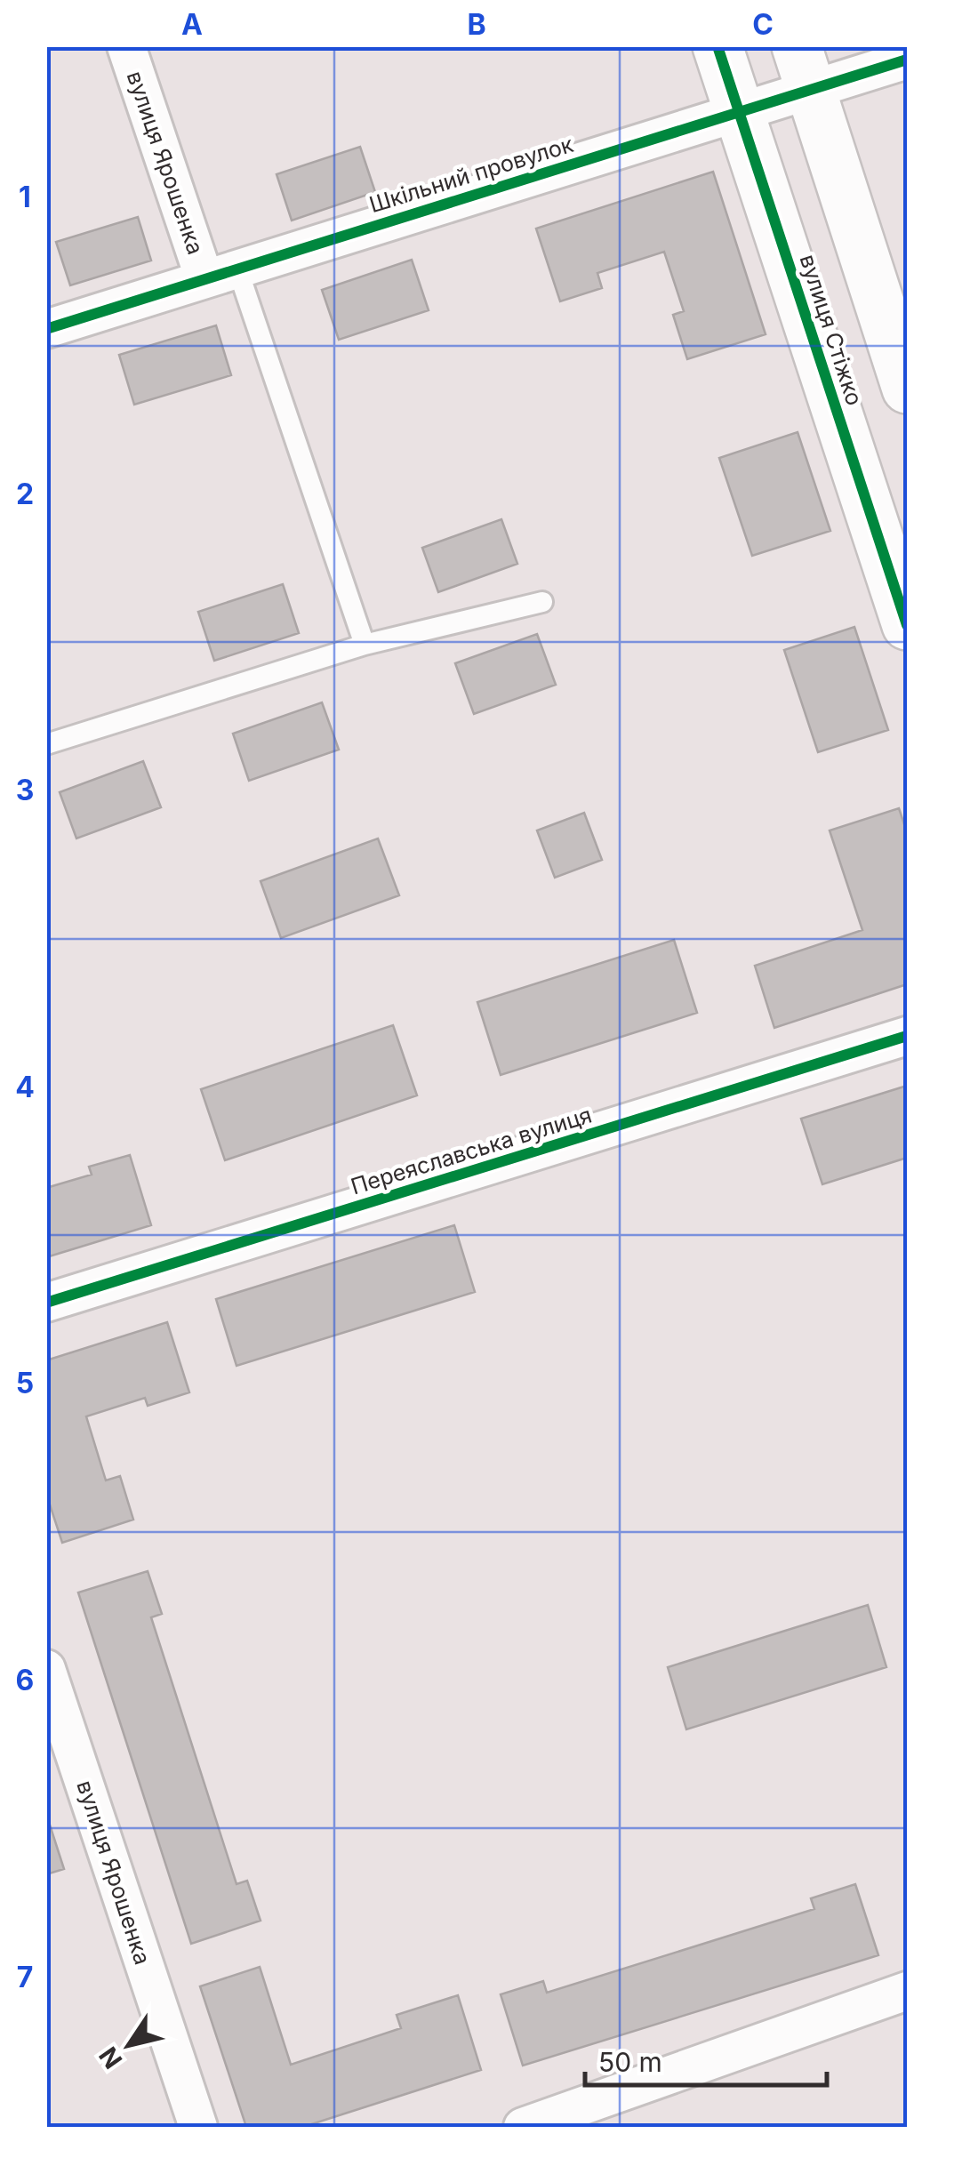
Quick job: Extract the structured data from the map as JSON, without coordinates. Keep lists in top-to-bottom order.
{
  "streets": {
    "street": [
      "вулиця Ярошенка",
      "Шкільний провулок",
      "вулиця Стіжко",
      "Переяславська вулиця"
    ]
  },
  "crossings": [
    ["вулиця Ярошенка", "Шкільний провулок"],
    ["Шкільний провулок", "вулиця Стіжко"]
  ],
  "scale_bar": "50 m",
  "north": "bottom left",
  "grid": {
    "columns": ["A", "B", "C"],
    "rows": [
      "1",
      "2",
      "3",
      "4",
      "5",
      "6",
      "7"
    ]
  }
}
